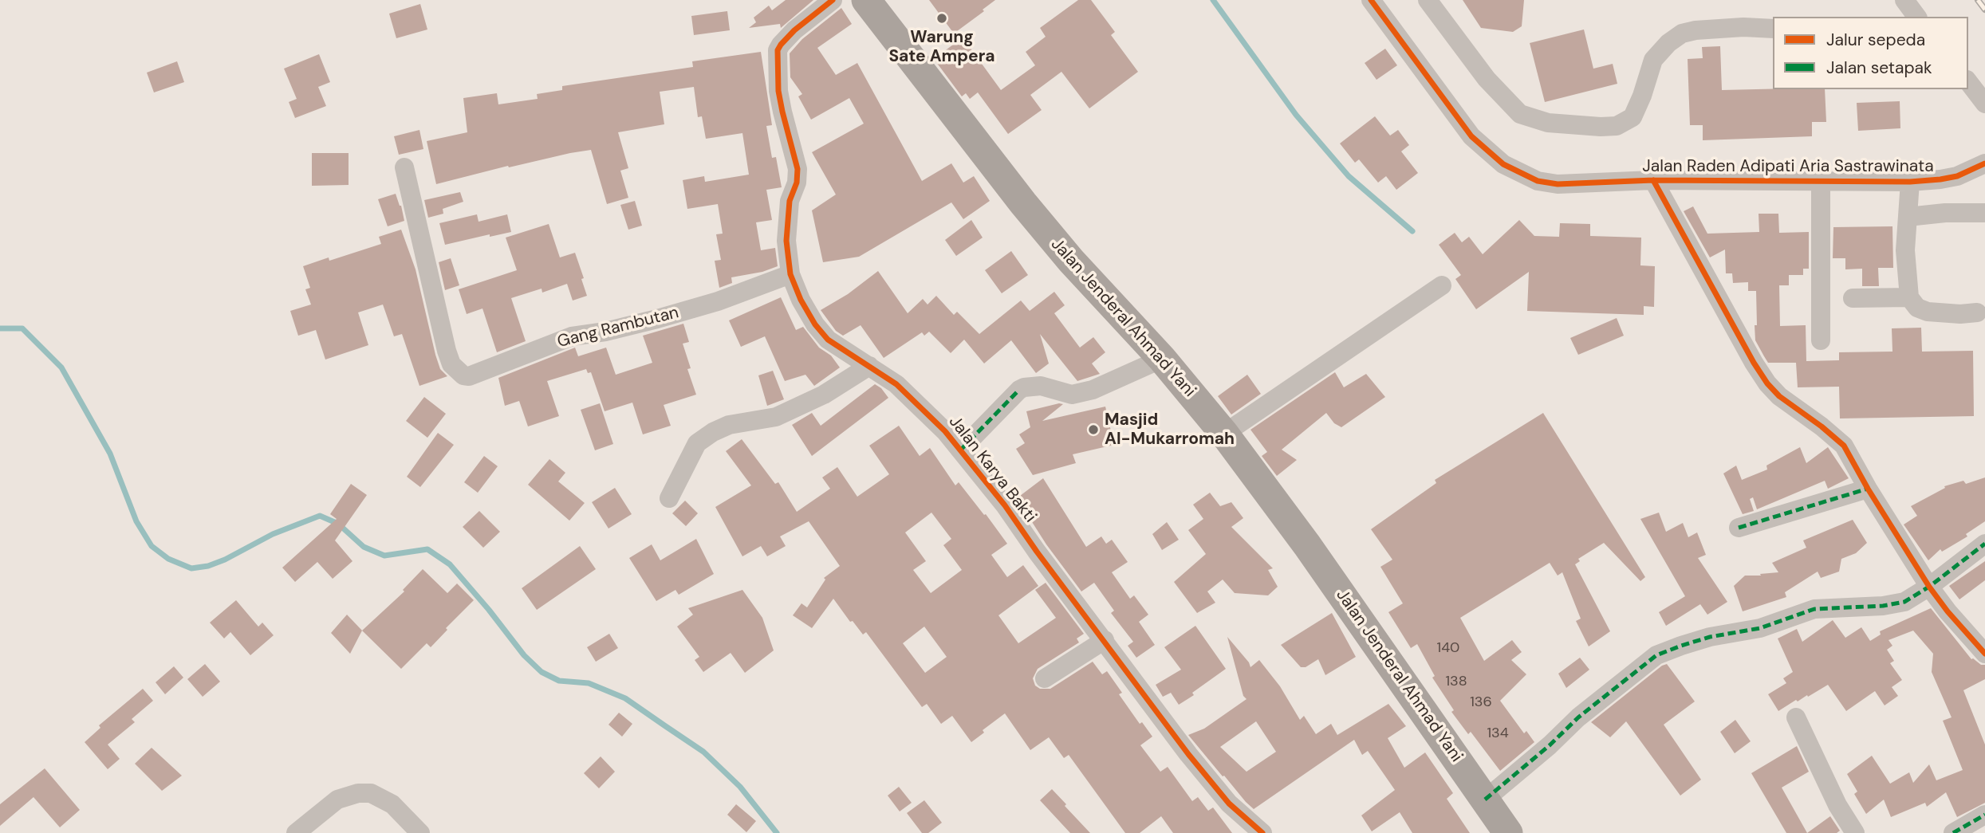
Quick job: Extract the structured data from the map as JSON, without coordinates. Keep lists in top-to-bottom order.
{
  "streets": {
    "highway": ["Jalan Jenderal Ahmad Yani"],
    "street": ["Jalan Raden Adipati Aria Sastrawinata", "Gang Rambutan", "Jalan Karya Bakti"]
  },
  "crossings": [
    ["Gang Rambutan", "Jalan Karya Bakti"]
  ],
  "places": ["Warung Sate Ampera", "Masjid Al-Mukarromah"],
  "house_numbers": [
    "140",
    "138",
    "136",
    "134"
  ],
  "legend": ["Jalur sepeda", "Jalan setapak"]
}
